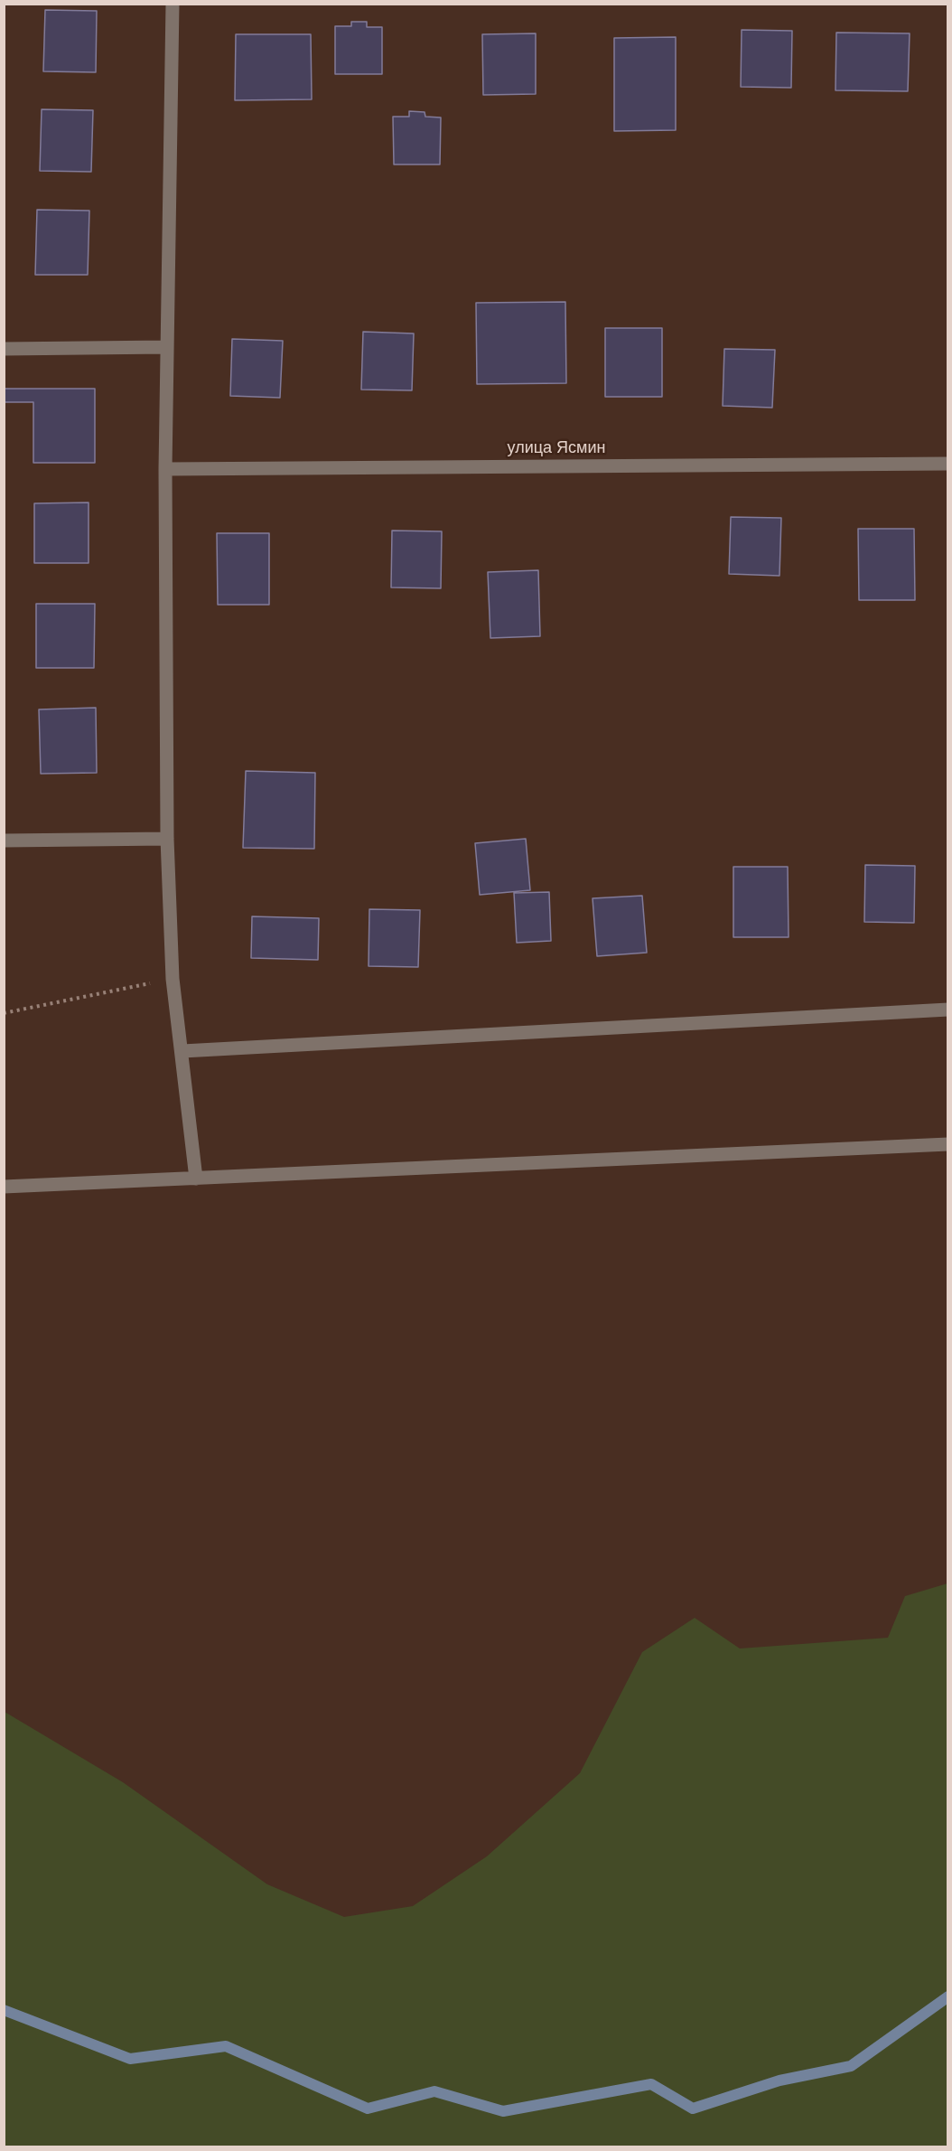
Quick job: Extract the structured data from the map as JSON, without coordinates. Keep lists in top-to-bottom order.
{
  "streets": {
    "street": ["улица Ясмин"]
  }
}
